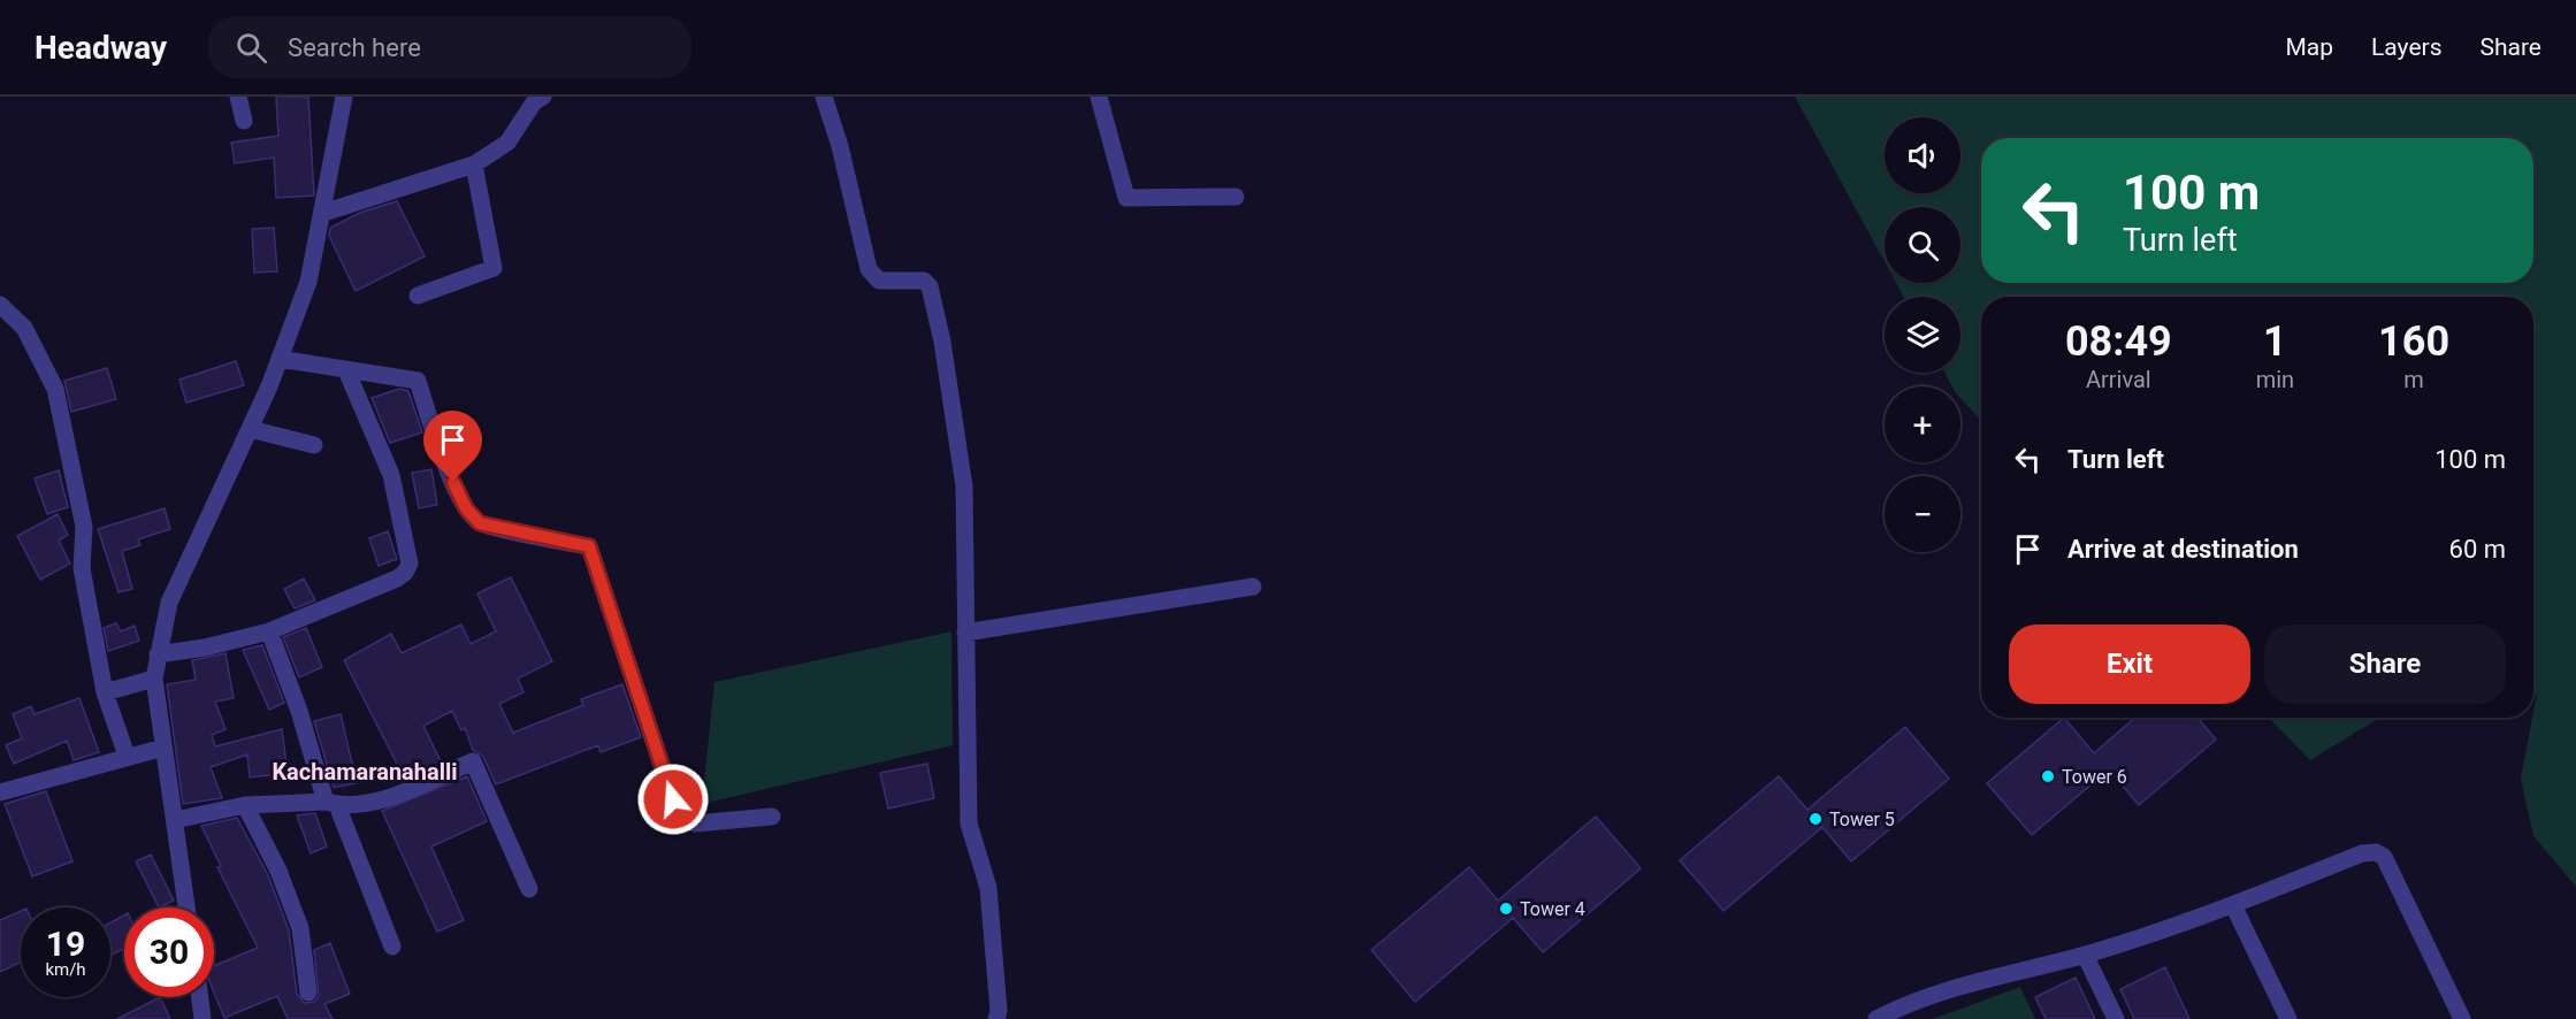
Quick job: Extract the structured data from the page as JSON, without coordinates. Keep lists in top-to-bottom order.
{
  "districts": ["Kachamaranahalli"],
  "places": ["Tower 6", "Tower 5", "Tower 4"],
  "page": {
    "header": "Headway",
    "search": "Search here",
    "nav": ["Map", "Layers", "Share"],
    "map_buttons": ["+", "−"],
    "turn": ["100 m", "Turn left"],
    "eta": [
      "08:49",
      "Arrival",
      "1",
      "min",
      "160",
      "m"
    ],
    "list": [
      {
        "name": "Turn left",
        "value": "100 m"
      },
      {
        "name": "Arrive at destination",
        "value": "60 m"
      }
    ],
    "buttons": ["Exit", "Share"],
    "speed": "19 km/h",
    "limit": "30"
  }
}
